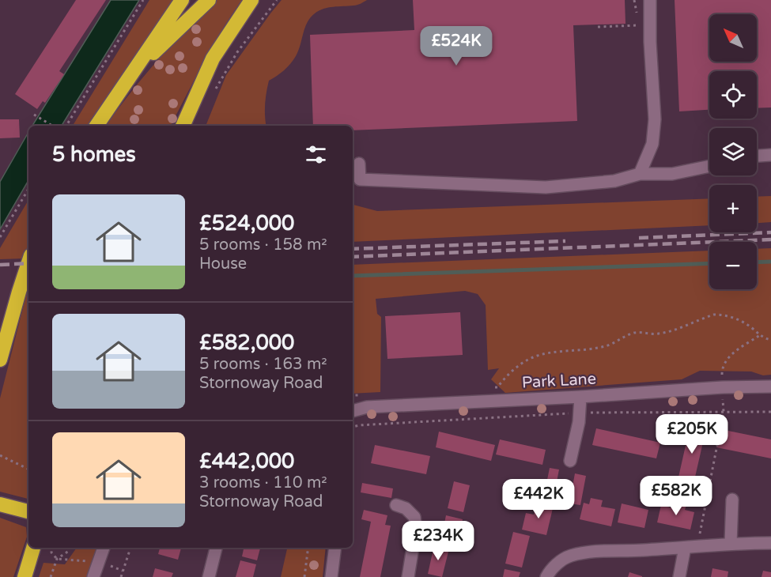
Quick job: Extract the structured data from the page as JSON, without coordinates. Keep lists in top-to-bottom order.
{
  "streets": {
    "street": ["Park Lane"]
  },
  "north": "top left",
  "page": {
    "map_buttons": ["+", "−"],
    "price": [
      "£524K",
      "£205K",
      "£582K",
      "£442K",
      "£234K"
    ],
    "heading": "5 homes",
    "list": [
      {
        "name": "£524,000",
        "note": "5 rooms · 158 m² · House"
      },
      {
        "name": "£582,000",
        "note": "5 rooms · 163 m² · Stornoway Road"
      },
      {
        "name": "£442,000",
        "note": "3 rooms · 110 m² · Stornoway Road"
      }
    ]
  }
}
